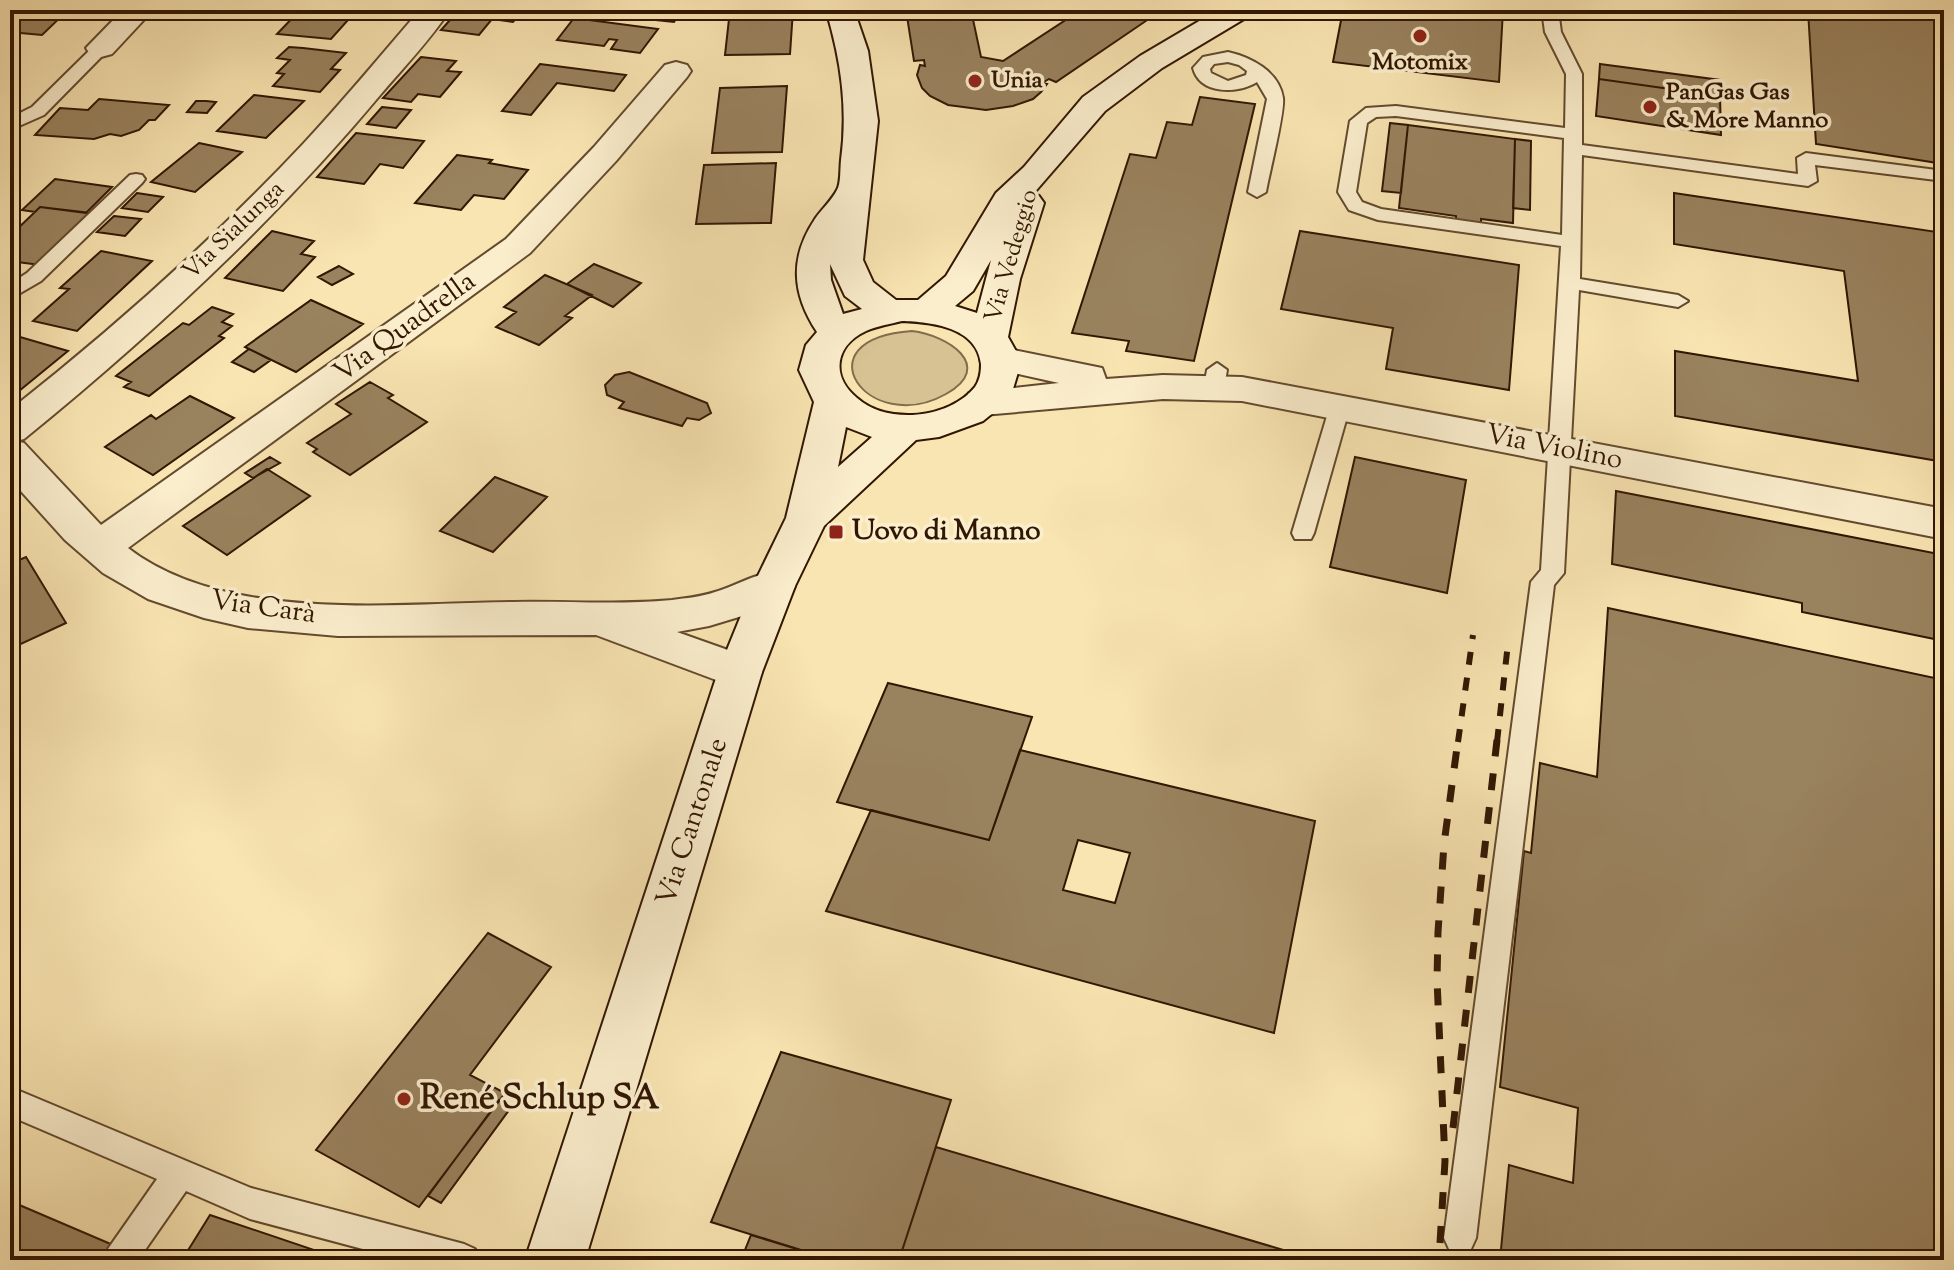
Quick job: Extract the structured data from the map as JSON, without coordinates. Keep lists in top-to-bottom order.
{
  "streets": {
    "street": [
      "Via Sialunga",
      "Via Vedeggio",
      "Via Quadrella",
      "Via Violino",
      "Via Carà",
      "Via Cantonale"
    ]
  },
  "crossings": [
    ["Via Vedeggio", "Via Cantonale"],
    ["Via Quadrella", "Via Carà"]
  ],
  "places": {
    "other": [
      "Motomix",
      "Unia",
      "PanGas Gas & More Manno",
      "René Schlup SA"
    ],
    "transit": ["Uovo di Manno"]
  }
}
